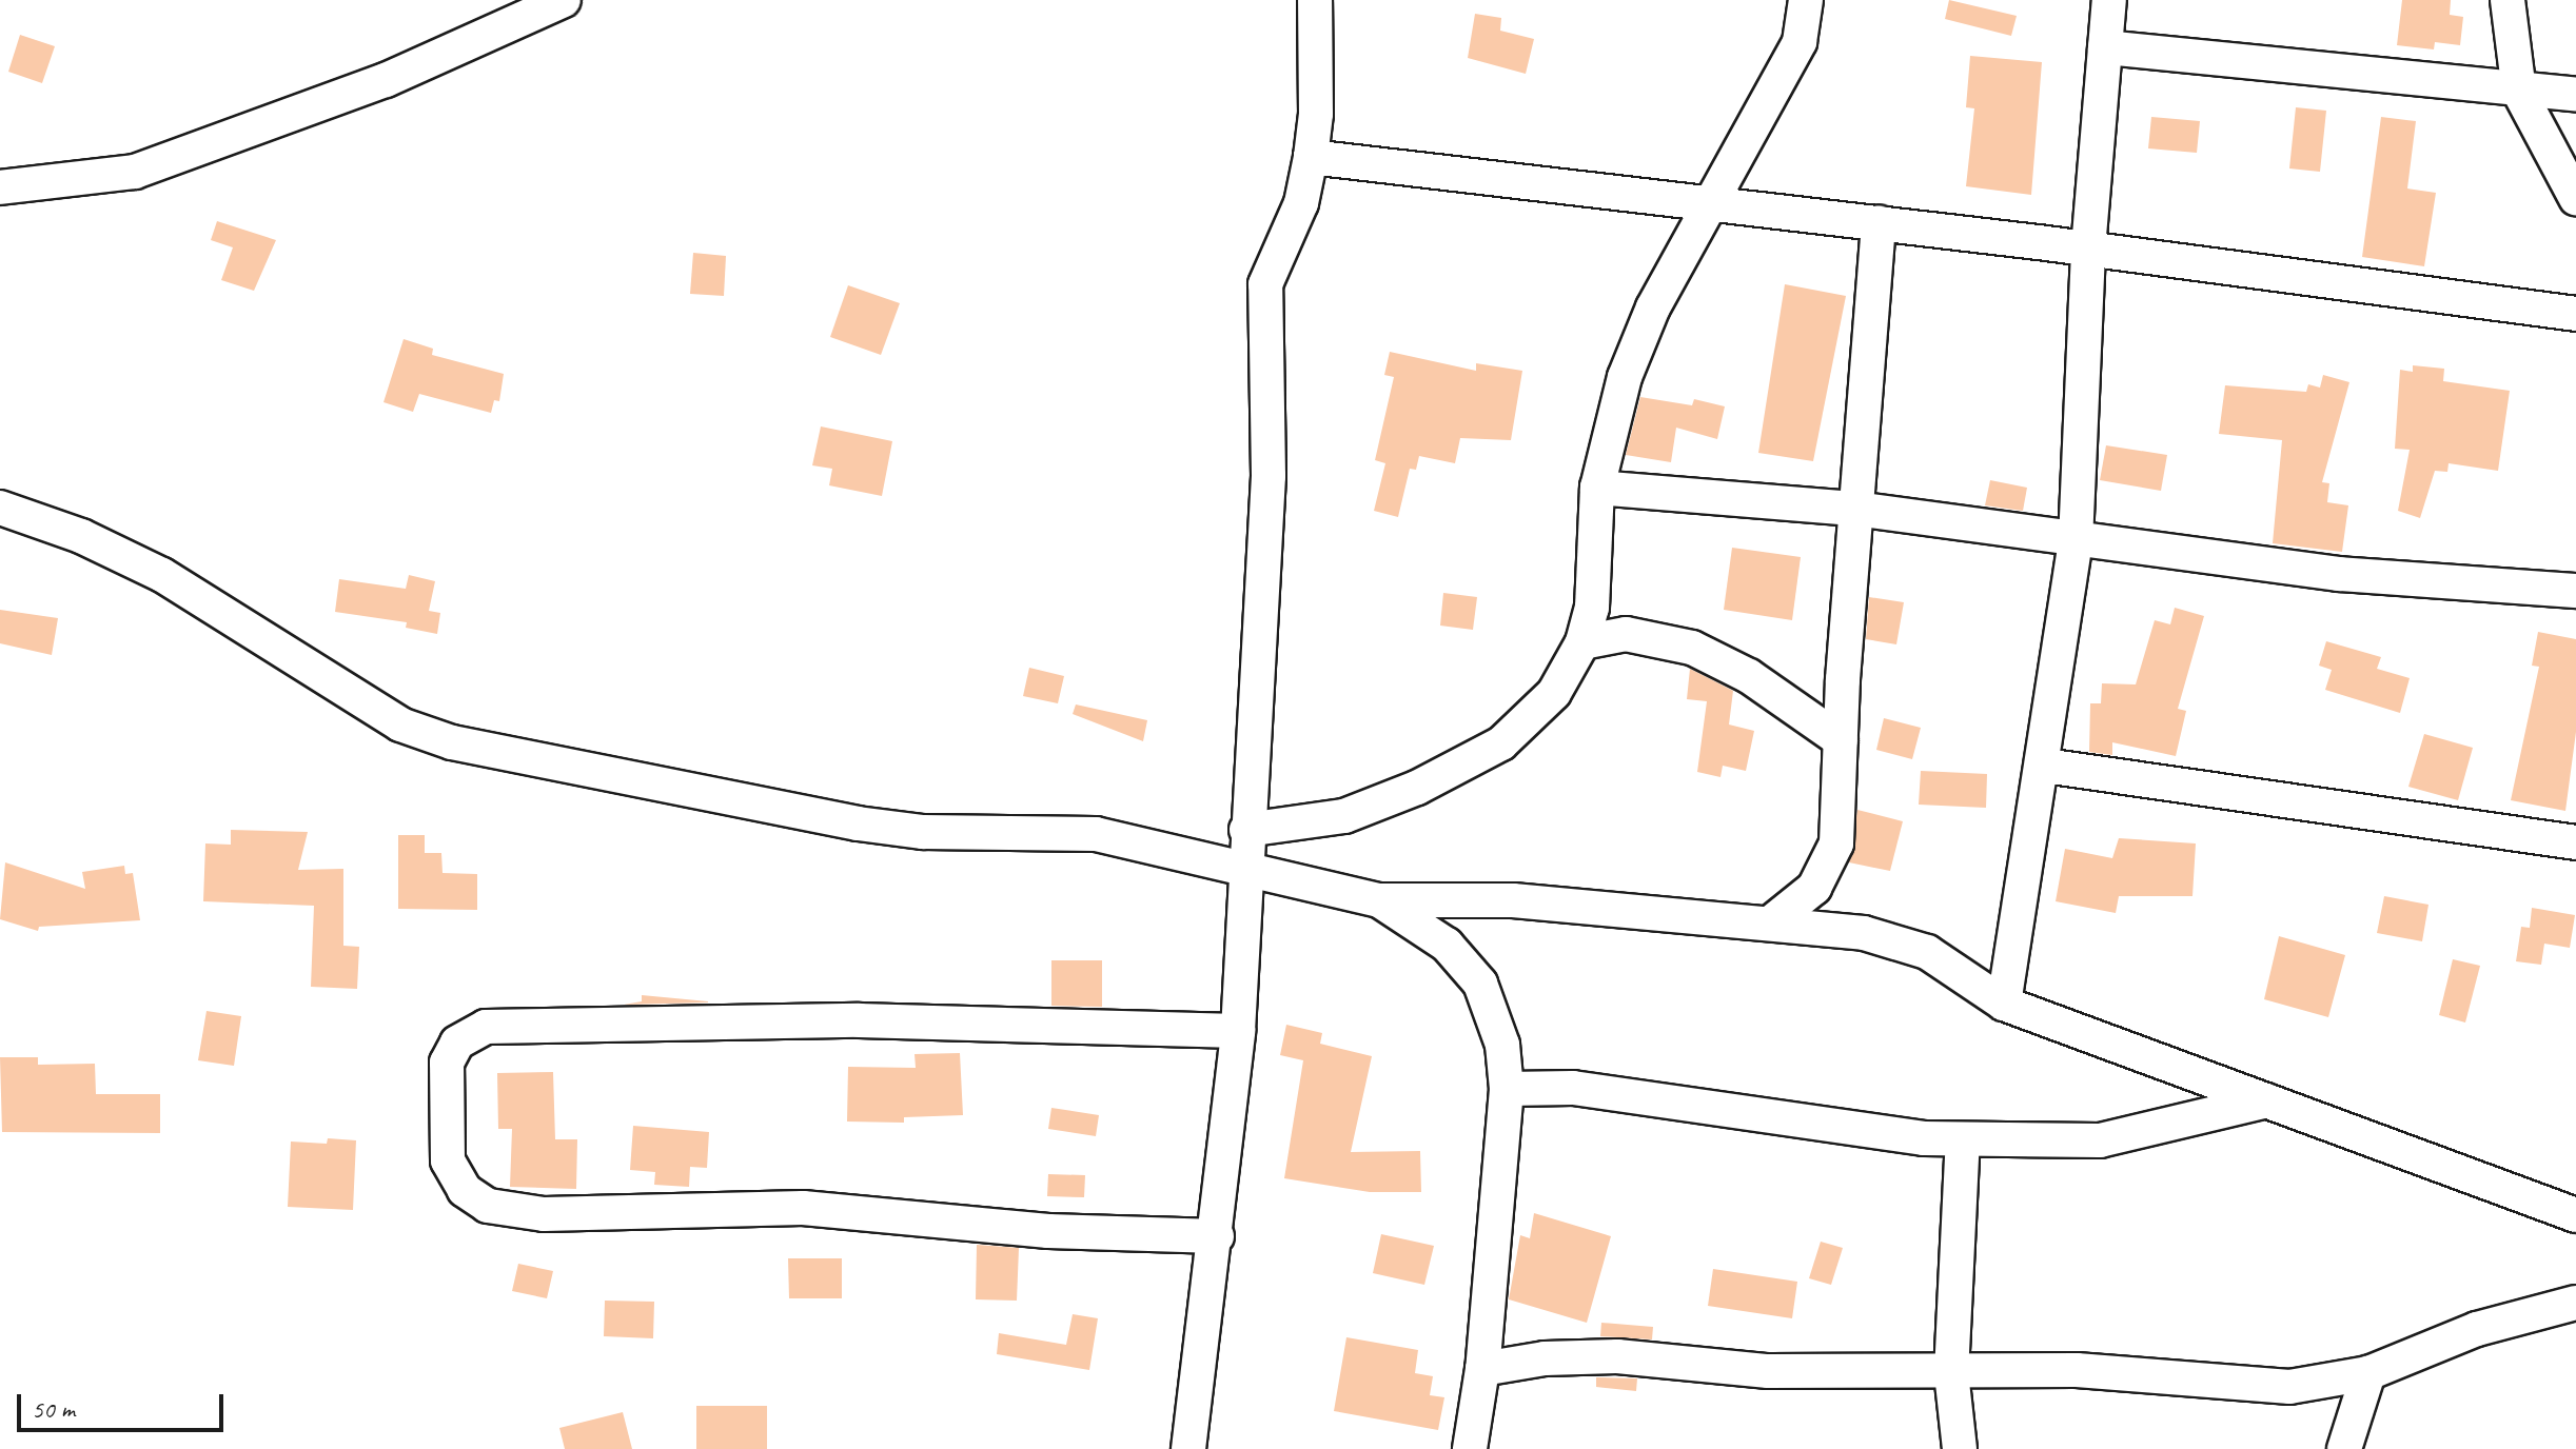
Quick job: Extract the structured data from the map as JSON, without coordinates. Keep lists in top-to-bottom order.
{
  "scale_bar": "50 m"
}
